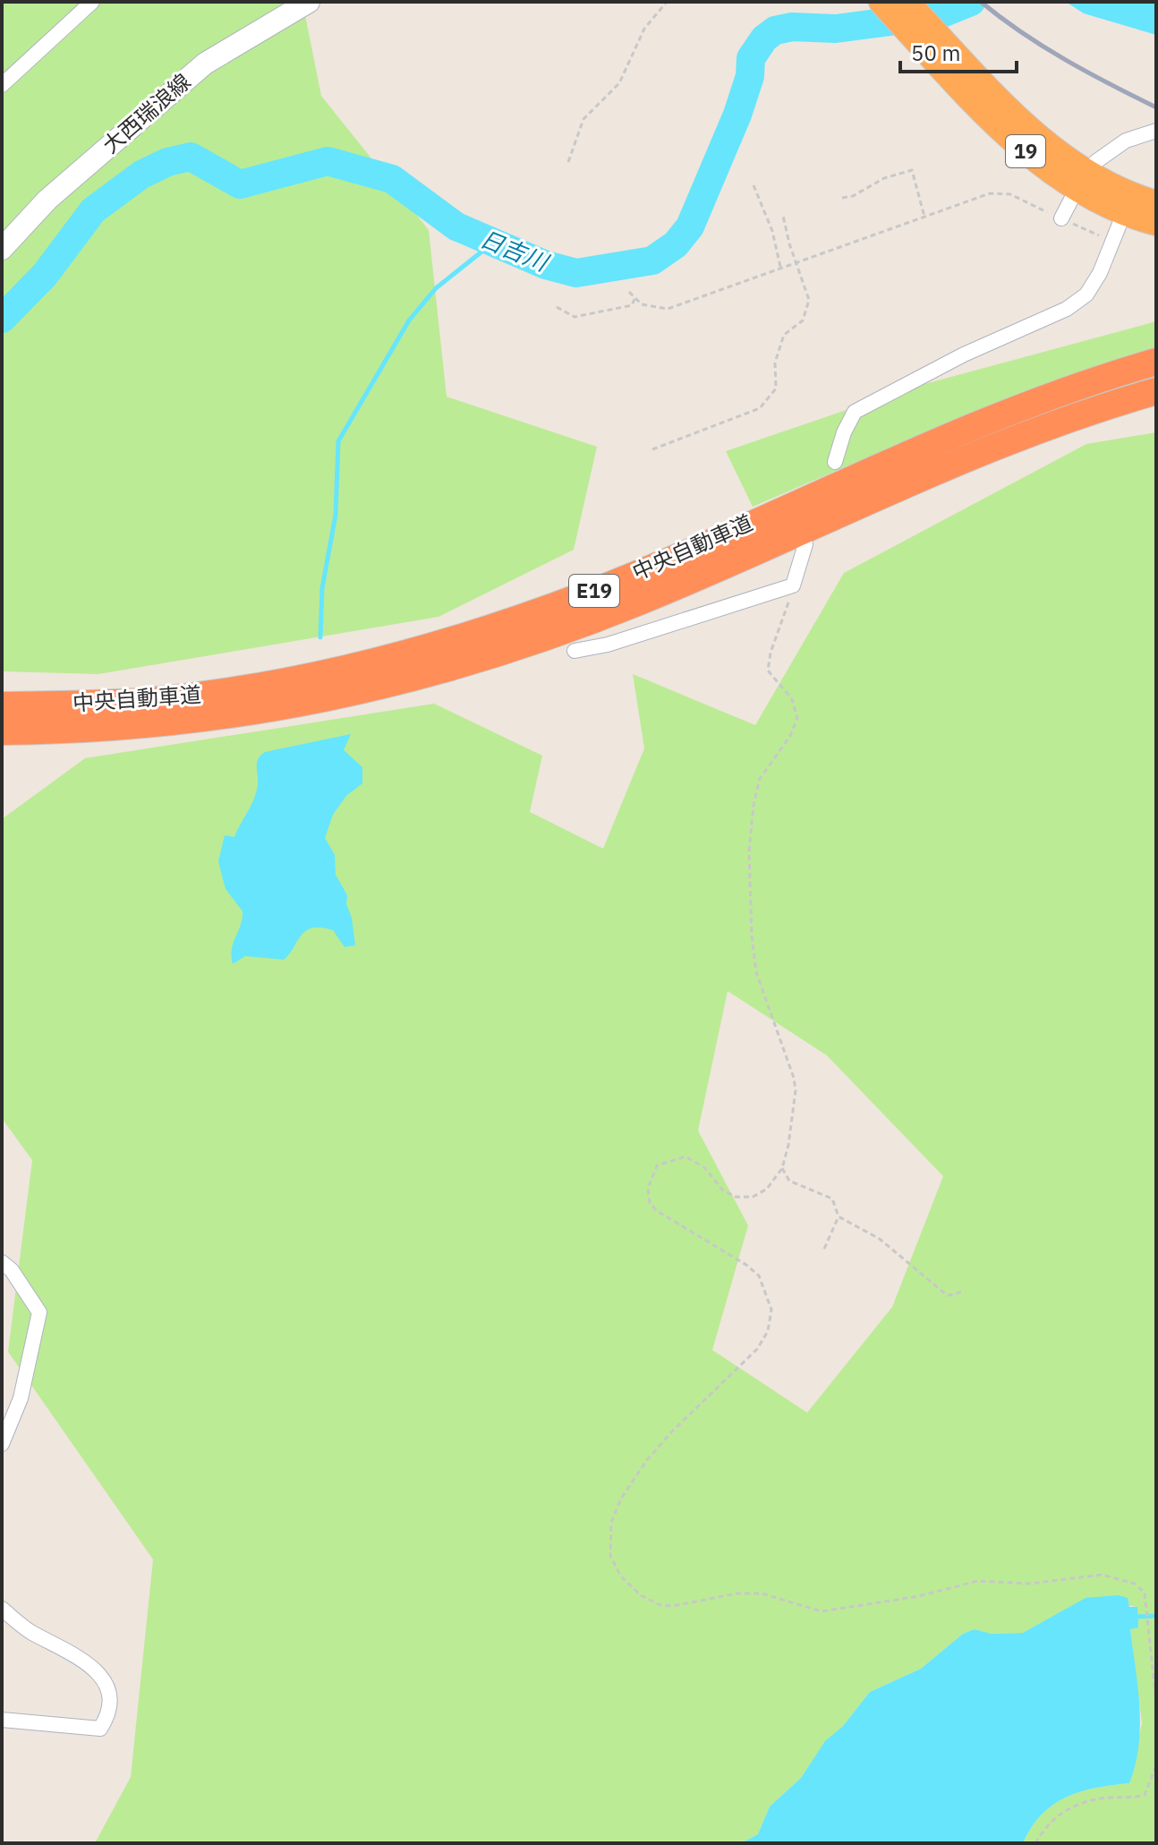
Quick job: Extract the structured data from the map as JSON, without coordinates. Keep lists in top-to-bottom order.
{
  "streets": {
    "highway": ["19", "中央自動車道", "E19"],
    "main road": ["大西瑞浪線"]
  },
  "water": ["日吉川"],
  "scale_bar": "50 m"
}
